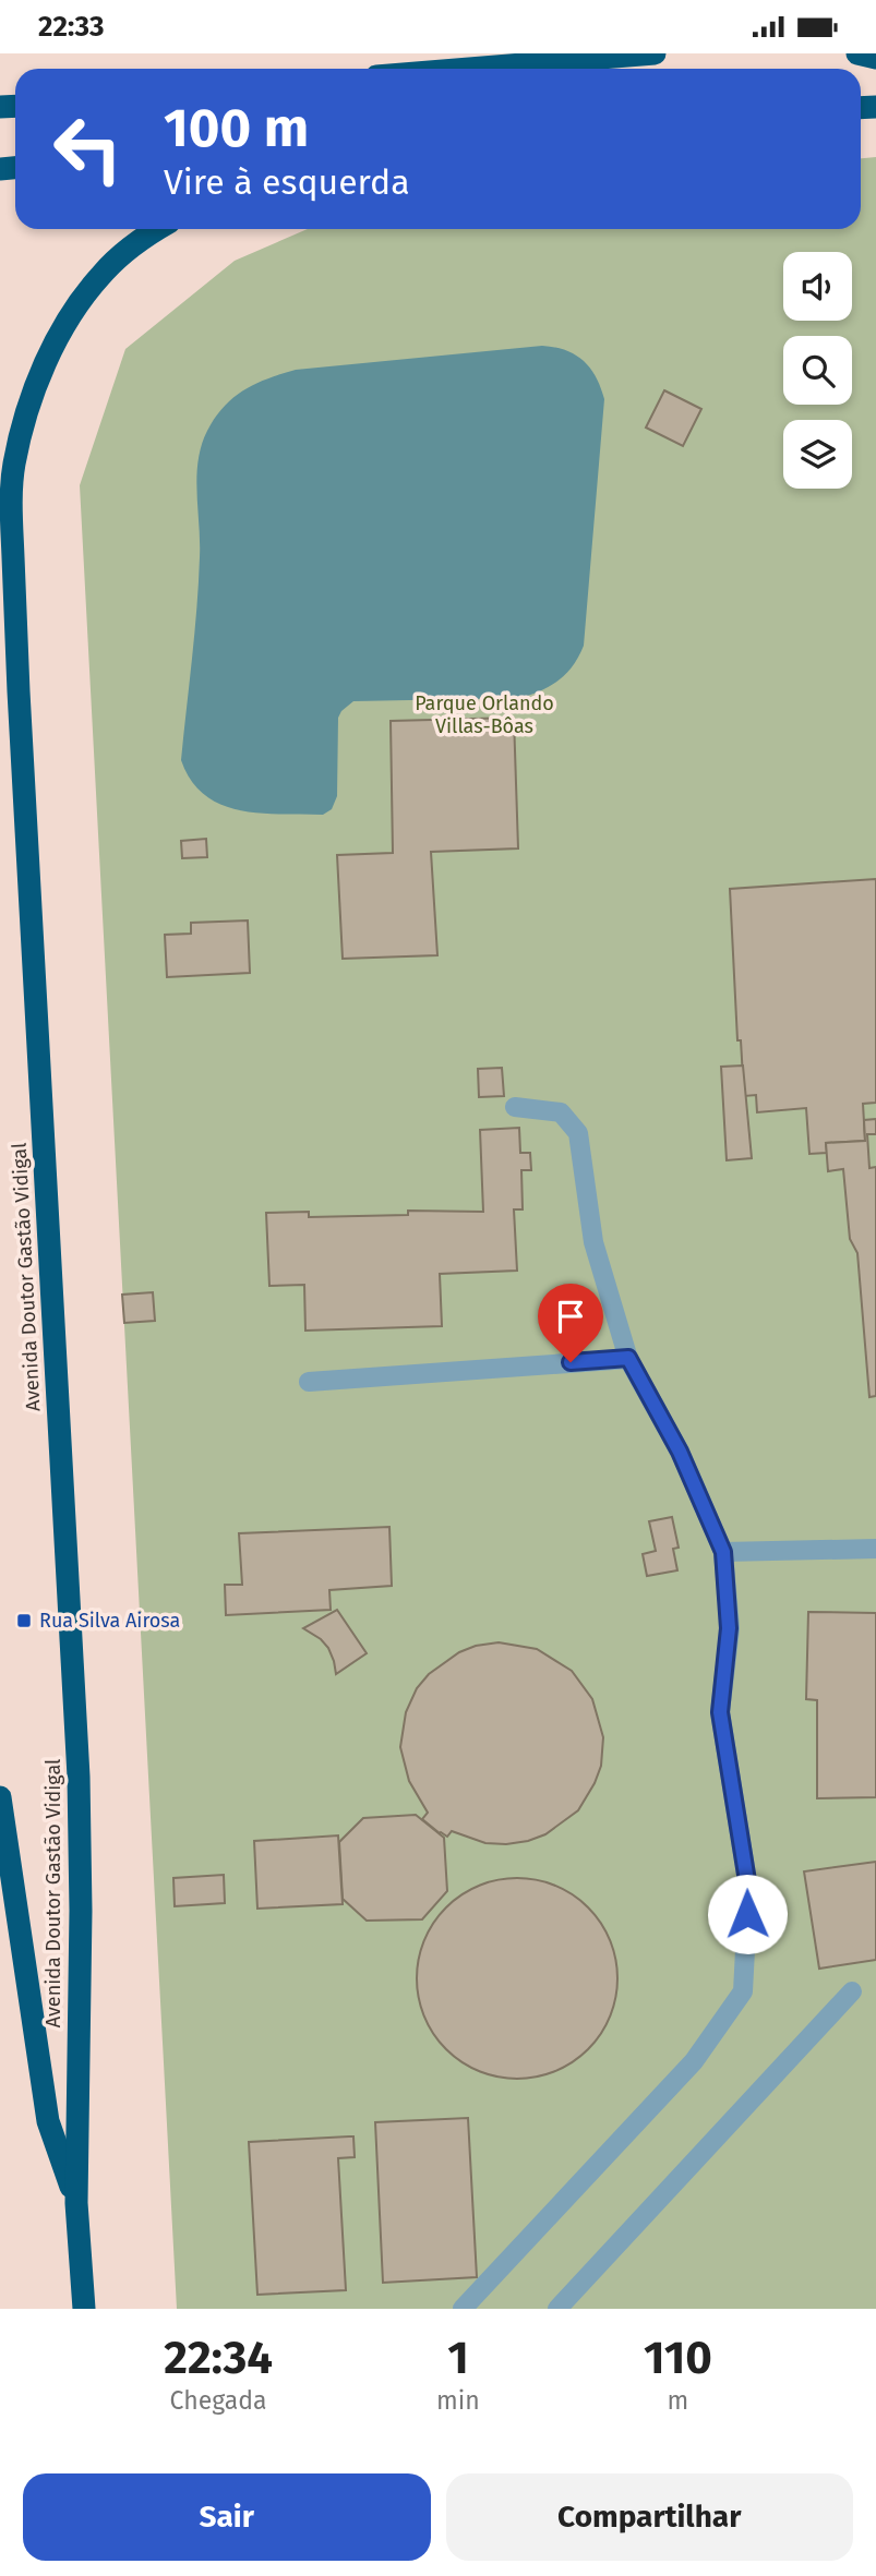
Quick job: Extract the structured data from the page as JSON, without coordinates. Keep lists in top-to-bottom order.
{
  "streets": {
    "highway": ["Avenida Doutor Gastão Vidigal"]
  },
  "parks": ["Parque Orlando Villas-Bôas"],
  "places": {
    "transit": ["Rua Silva Airosa"]
  },
  "page": {
    "status": "22:33",
    "turn": ["100 m", "Vire à esquerda"],
    "eta": [
      "22:34",
      "Chegada",
      "1",
      "min",
      "110",
      "m"
    ],
    "buttons": ["Sair", "Compartilhar"]
  }
}
